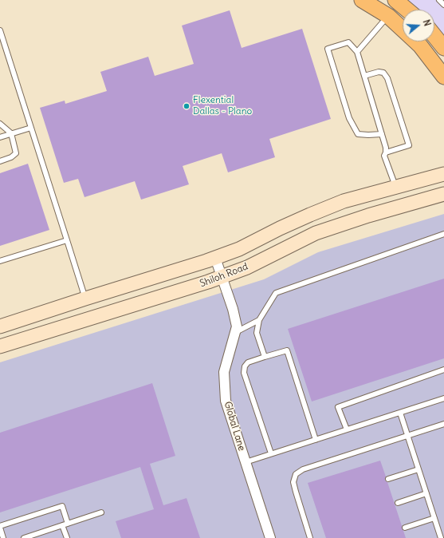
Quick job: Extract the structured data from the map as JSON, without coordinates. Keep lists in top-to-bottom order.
{
  "streets": {
    "main road": ["Shiloh Road"],
    "street": ["Global Lane"]
  },
  "crossings": [
    ["Shiloh Road", "Global Lane"]
  ],
  "places": ["Flexential Dallas - Plano"],
  "north": "right"
}
